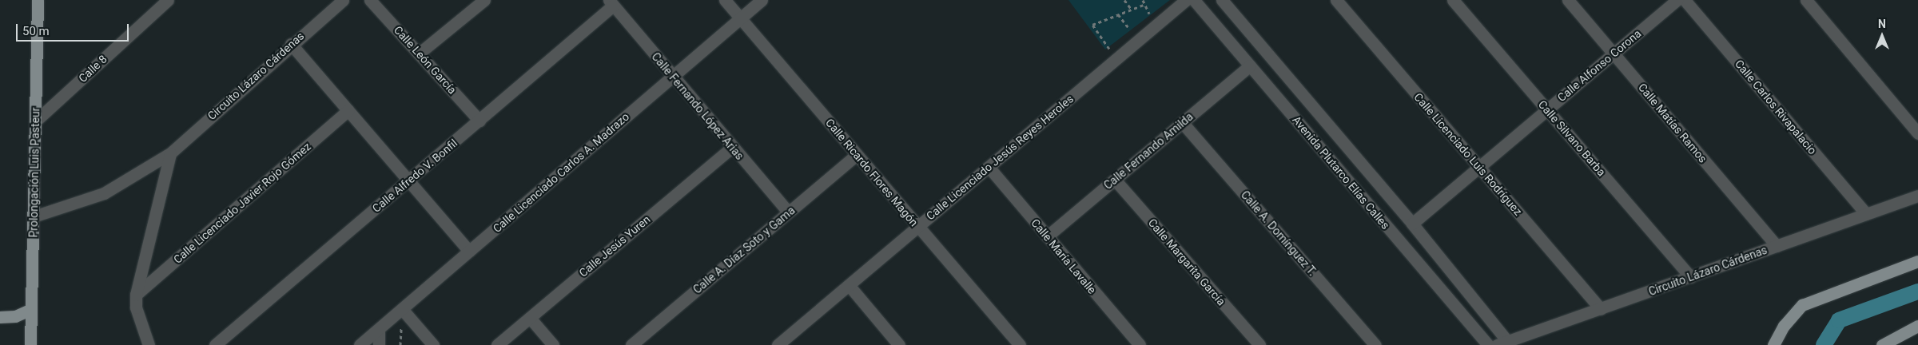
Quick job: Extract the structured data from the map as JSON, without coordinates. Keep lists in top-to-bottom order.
{
  "streets": {
    "main road": ["Prolongación Luis Pasteur"],
    "street": [
      "Calle León García",
      "Calle Alfonso Corona",
      "Calle 8",
      "Circuito Lázaro Cárdenas",
      "Calle Fernando López Arias",
      "Calle Carlos Rivapalacio",
      "Calle Matías Ramos",
      "Calle Silvano Barba",
      "Calle Fernando Amilda",
      "Calle Licenciado Luis Rodríguez",
      "Calle Licenciado Jesús Reyes Heroles",
      "Calle Licenciado Carlos A. Madrazo",
      "Calle Ricardo Flores Magón",
      "Avenida Plutarco Elías Calles",
      "Calle Alfredo V. Bonfil",
      "Calle Licenciado Javier Rojo Gómez",
      "Calle A. Domínguez T.",
      "Calle Jesús Yuren",
      "Calle A. Díaz Soto y Gama",
      "Calle María Lavalle",
      "Calle Margarita García"
    ]
  },
  "crossings": [
    ["Calle León García", "Calle Alfredo V. Bonfil"],
    ["Calle Alfonso Corona", "Calle Matías Ramos"],
    ["Calle Alfonso Corona", "Calle Silvano Barba"],
    ["Calle Alfonso Corona", "Calle Licenciado Luis Rodríguez"],
    ["Calle Alfonso Corona", "Avenida Plutarco Elías Calles"],
    ["Calle 8", "Prolongación Luis Pasteur"],
    ["Circuito Lázaro Cárdenas", "Calle Carlos Rivapalacio"],
    ["Circuito Lázaro Cárdenas", "Calle Matías Ramos"],
    ["Circuito Lázaro Cárdenas", "Calle Silvano Barba"],
    ["Circuito Lázaro Cárdenas", "Calle Licenciado Luis Rodríguez"],
    ["Circuito Lázaro Cárdenas", "Prolongación Luis Pasteur"],
    ["Circuito Lázaro Cárdenas", "Avenida Plutarco Elías Calles"],
    ["Calle Fernando López Arias", "Calle Licenciado Carlos A. Madrazo"],
    ["Calle Fernando López Arias", "Calle Alfredo V. Bonfil"],
    ["Calle Fernando López Arias", "Calle Jesús Yuren"],
    ["Calle Fernando López Arias", "Calle A. Díaz Soto y Gama"],
    ["Calle Fernando Amilda", "Avenida Plutarco Elías Calles"],
    ["Calle Fernando Amilda", "Calle A. Domínguez T."],
    ["Calle Fernando Amilda", "Calle María Lavalle"],
    ["Calle Fernando Amilda", "Calle Margarita García"],
    ["Calle Licenciado Jesús Reyes Heroles", "Calle Ricardo Flores Magón"],
    ["Calle Licenciado Jesús Reyes Heroles", "Calle María Lavalle"],
    ["Calle Licenciado Carlos A. Madrazo", "Calle Ricardo Flores Magón"],
    ["Calle Ricardo Flores Magón", "Calle A. Díaz Soto y Gama"]
  ],
  "scale_bar": "50 m",
  "north": "top"
}
